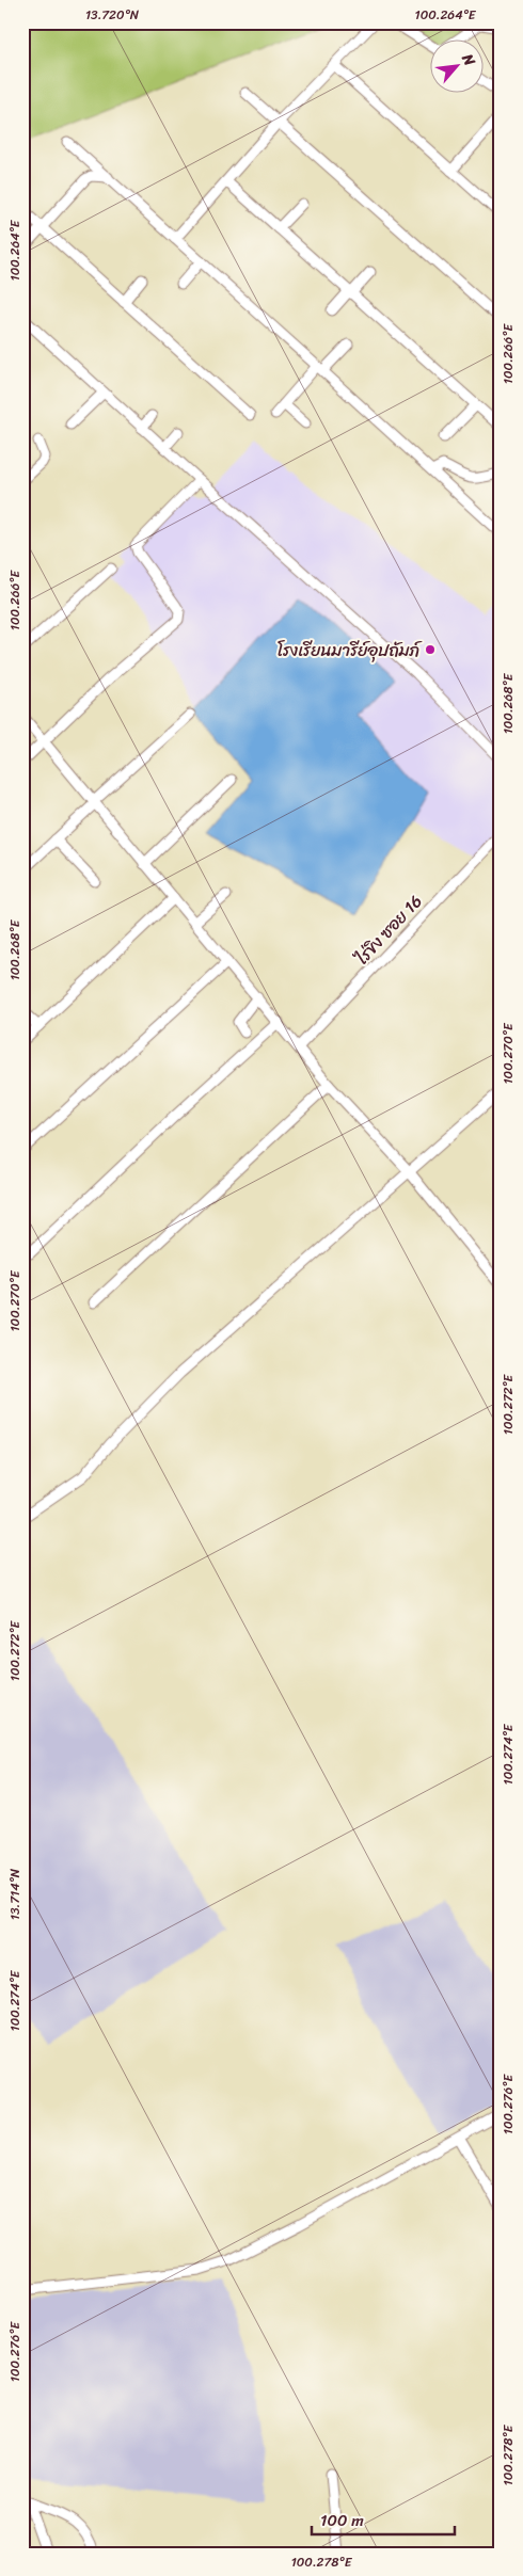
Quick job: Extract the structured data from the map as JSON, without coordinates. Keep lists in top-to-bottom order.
{
  "streets": {
    "street": ["ไร่ขิง ซอย 16"]
  },
  "places": ["โรงเรียนมารีย์อุปถัมภ์"],
  "scale_bar": "100 m",
  "north": "top right",
  "coordinates": [
    "13.720°N",
    "100.264°E",
    "100.266°E",
    "100.268°E",
    "100.270°E",
    "100.272°E",
    "100.274°E",
    "13.714°N",
    "100.276°E",
    "100.278°E"
  ]
}
